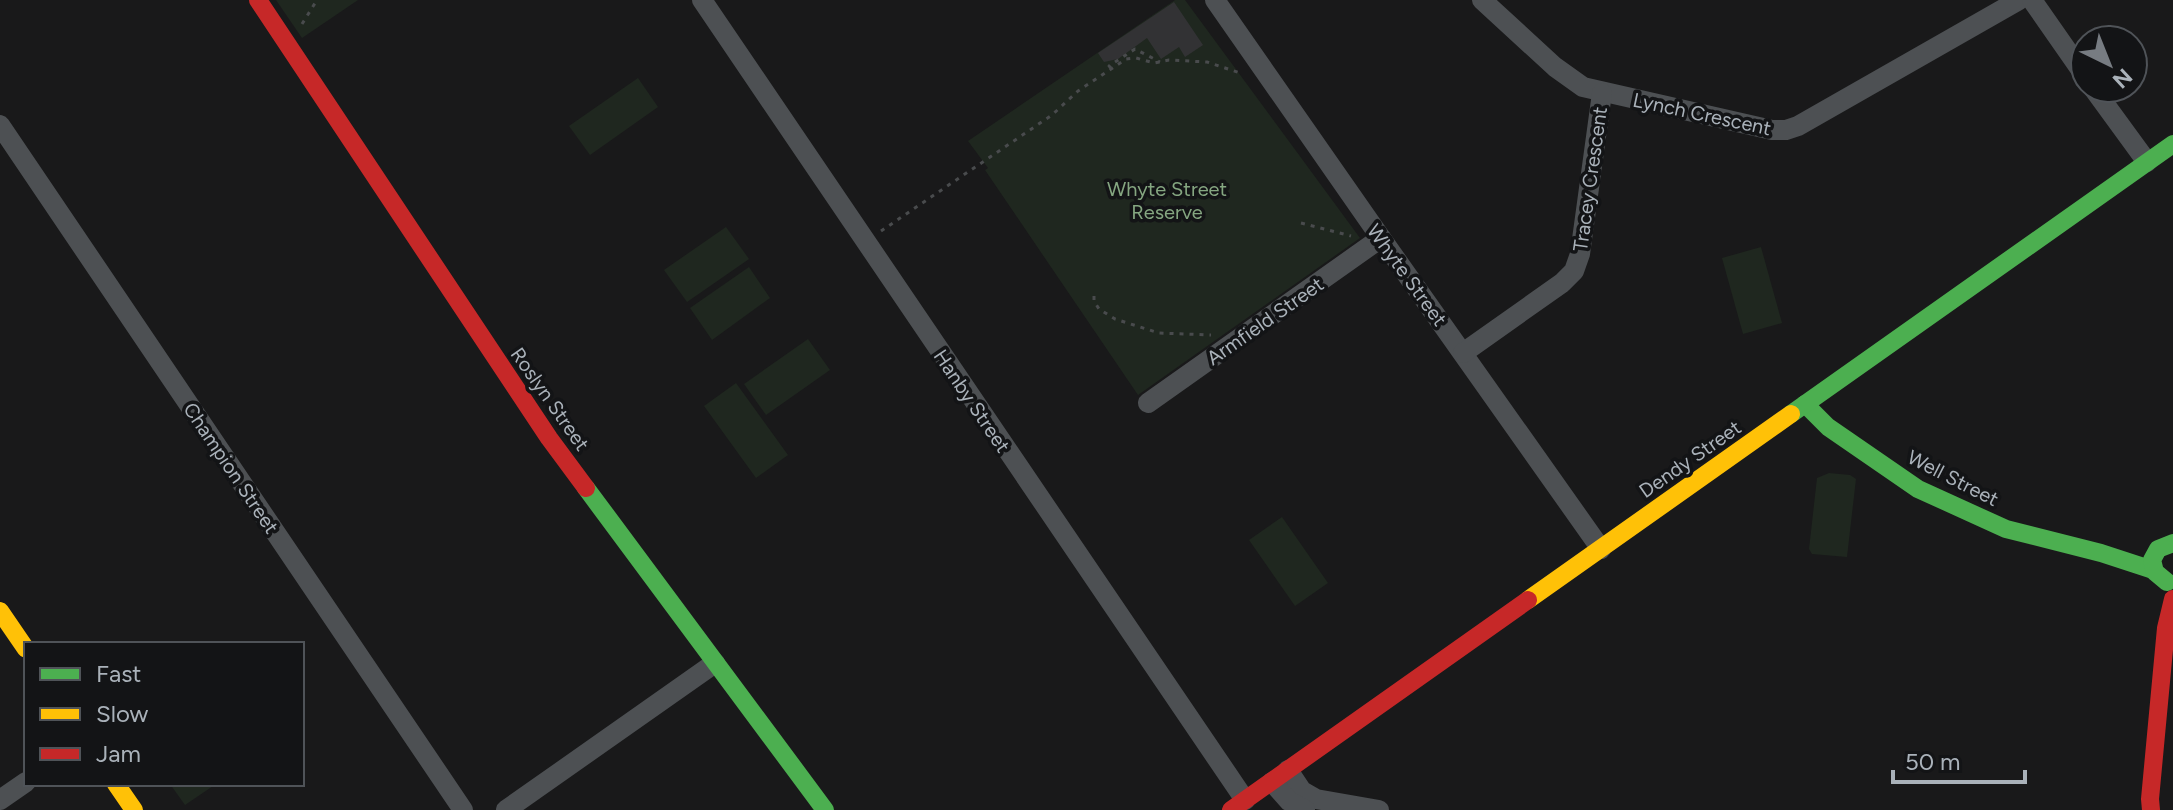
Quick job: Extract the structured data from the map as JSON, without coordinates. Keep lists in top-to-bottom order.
{
  "streets": {
    "street": [
      "Lynch Crescent",
      "Tracey Crescent",
      "Whyte Street",
      "Armfield Street",
      "Roslyn Street",
      "Hanby Street",
      "Dendy Street",
      "Champion Street",
      "Well Street"
    ]
  },
  "crossings": [
    ["Lynch Crescent", "Tracey Crescent"],
    ["Tracey Crescent", "Whyte Street"],
    ["Whyte Street", "Armfield Street"],
    ["Whyte Street", "Dendy Street"],
    ["Hanby Street", "Dendy Street"],
    ["Dendy Street", "Well Street"]
  ],
  "parks": ["Whyte Street Reserve"],
  "legend": ["Fast", "Slow", "Jam"],
  "scale_bar": "50 m",
  "north": "bottom right"
}
